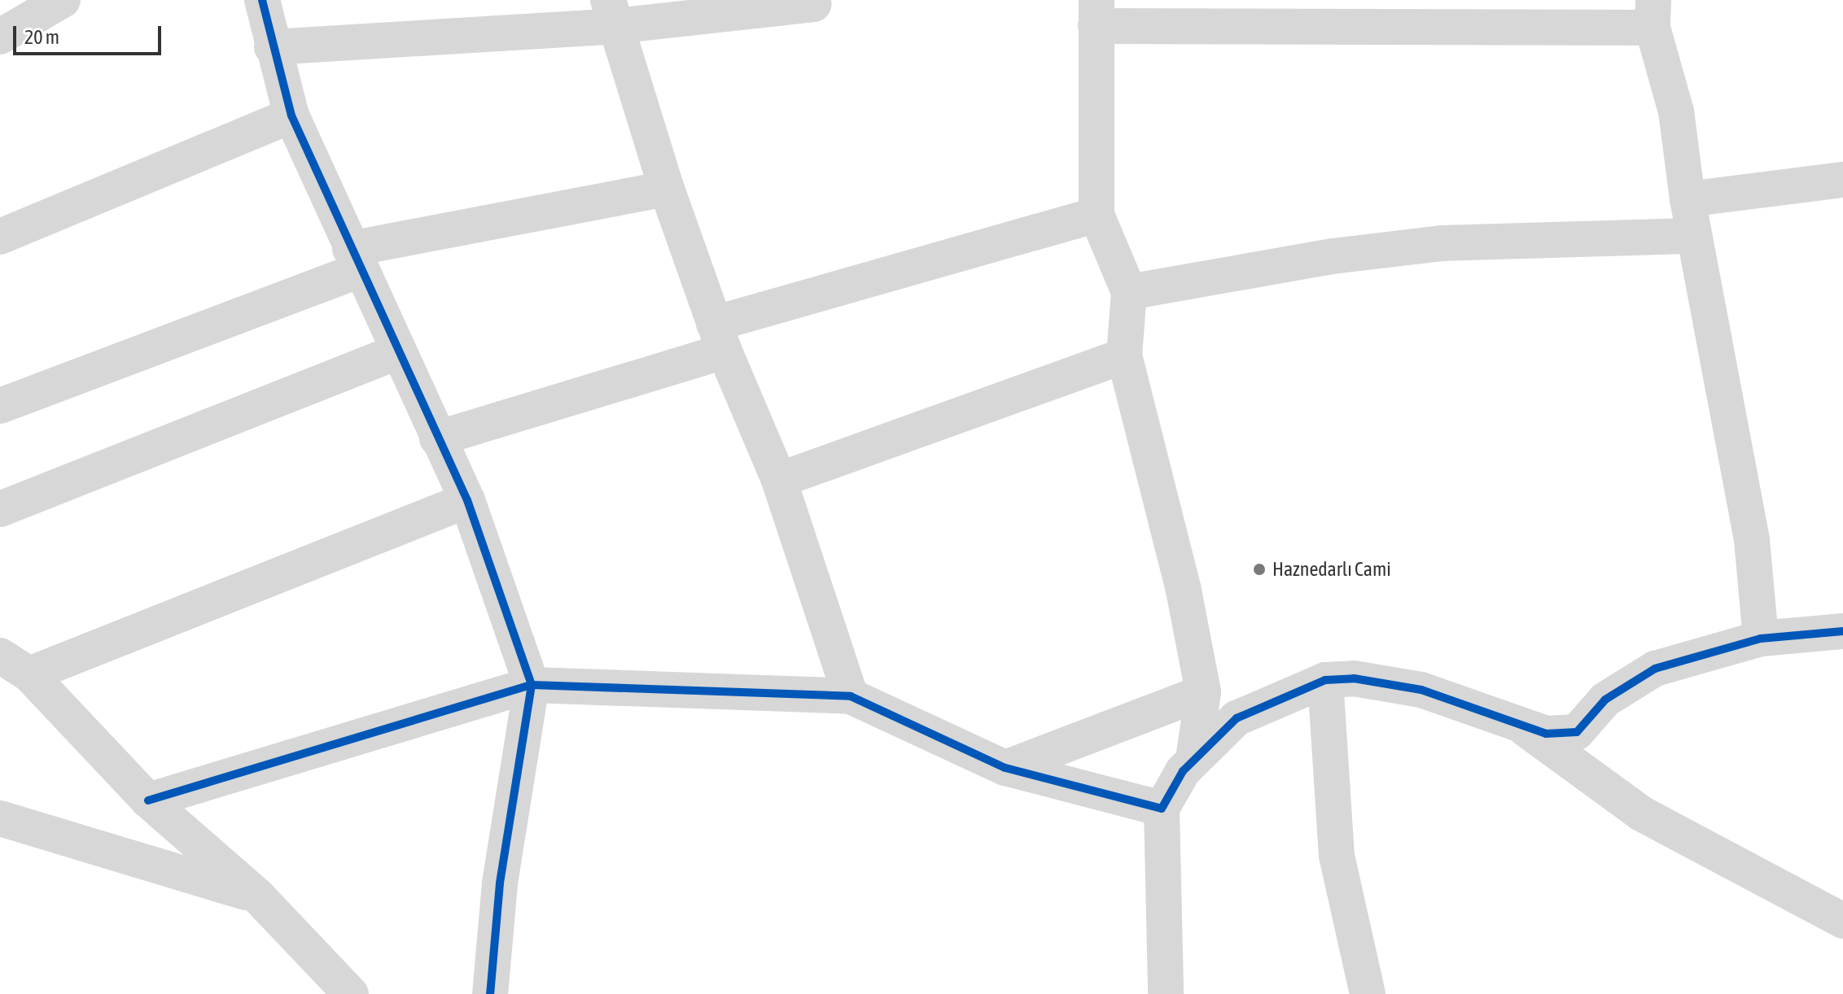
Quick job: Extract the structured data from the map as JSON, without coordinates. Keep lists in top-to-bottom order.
{
  "places": ["Haznedarlı Cami"],
  "scale_bar": "20 m"
}
